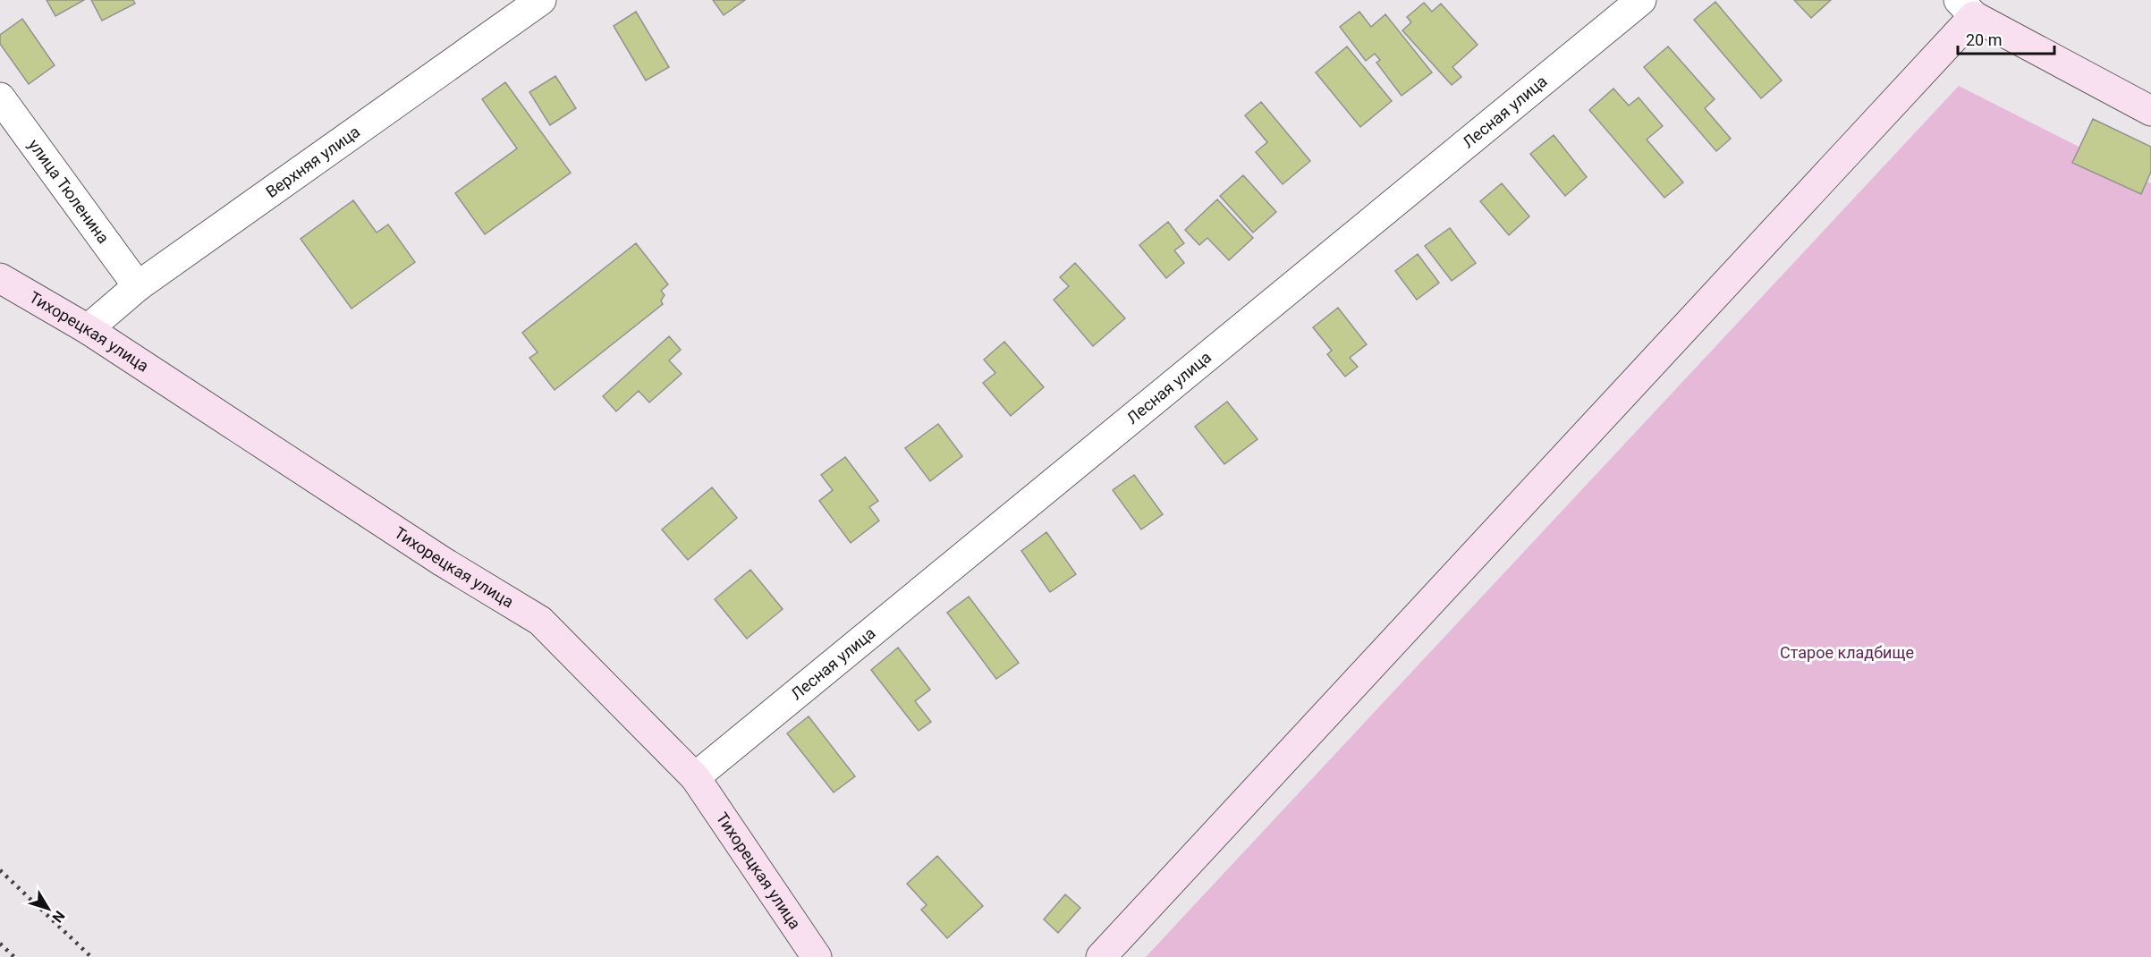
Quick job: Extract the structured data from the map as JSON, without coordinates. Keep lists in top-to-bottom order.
{
  "streets": {
    "street": [
      "Лесная улица",
      "Верхняя улица",
      "улица Тюленина",
      "Тихорецкая улица"
    ]
  },
  "crossings": [
    ["Лесная улица", "Тихорецкая улица"],
    ["Верхняя улица", "улица Тюленина"],
    ["Верхняя улица", "Тихорецкая улица"]
  ],
  "parks": ["Старое кладбище"],
  "scale_bar": "20 m",
  "north": "bottom right"
}
